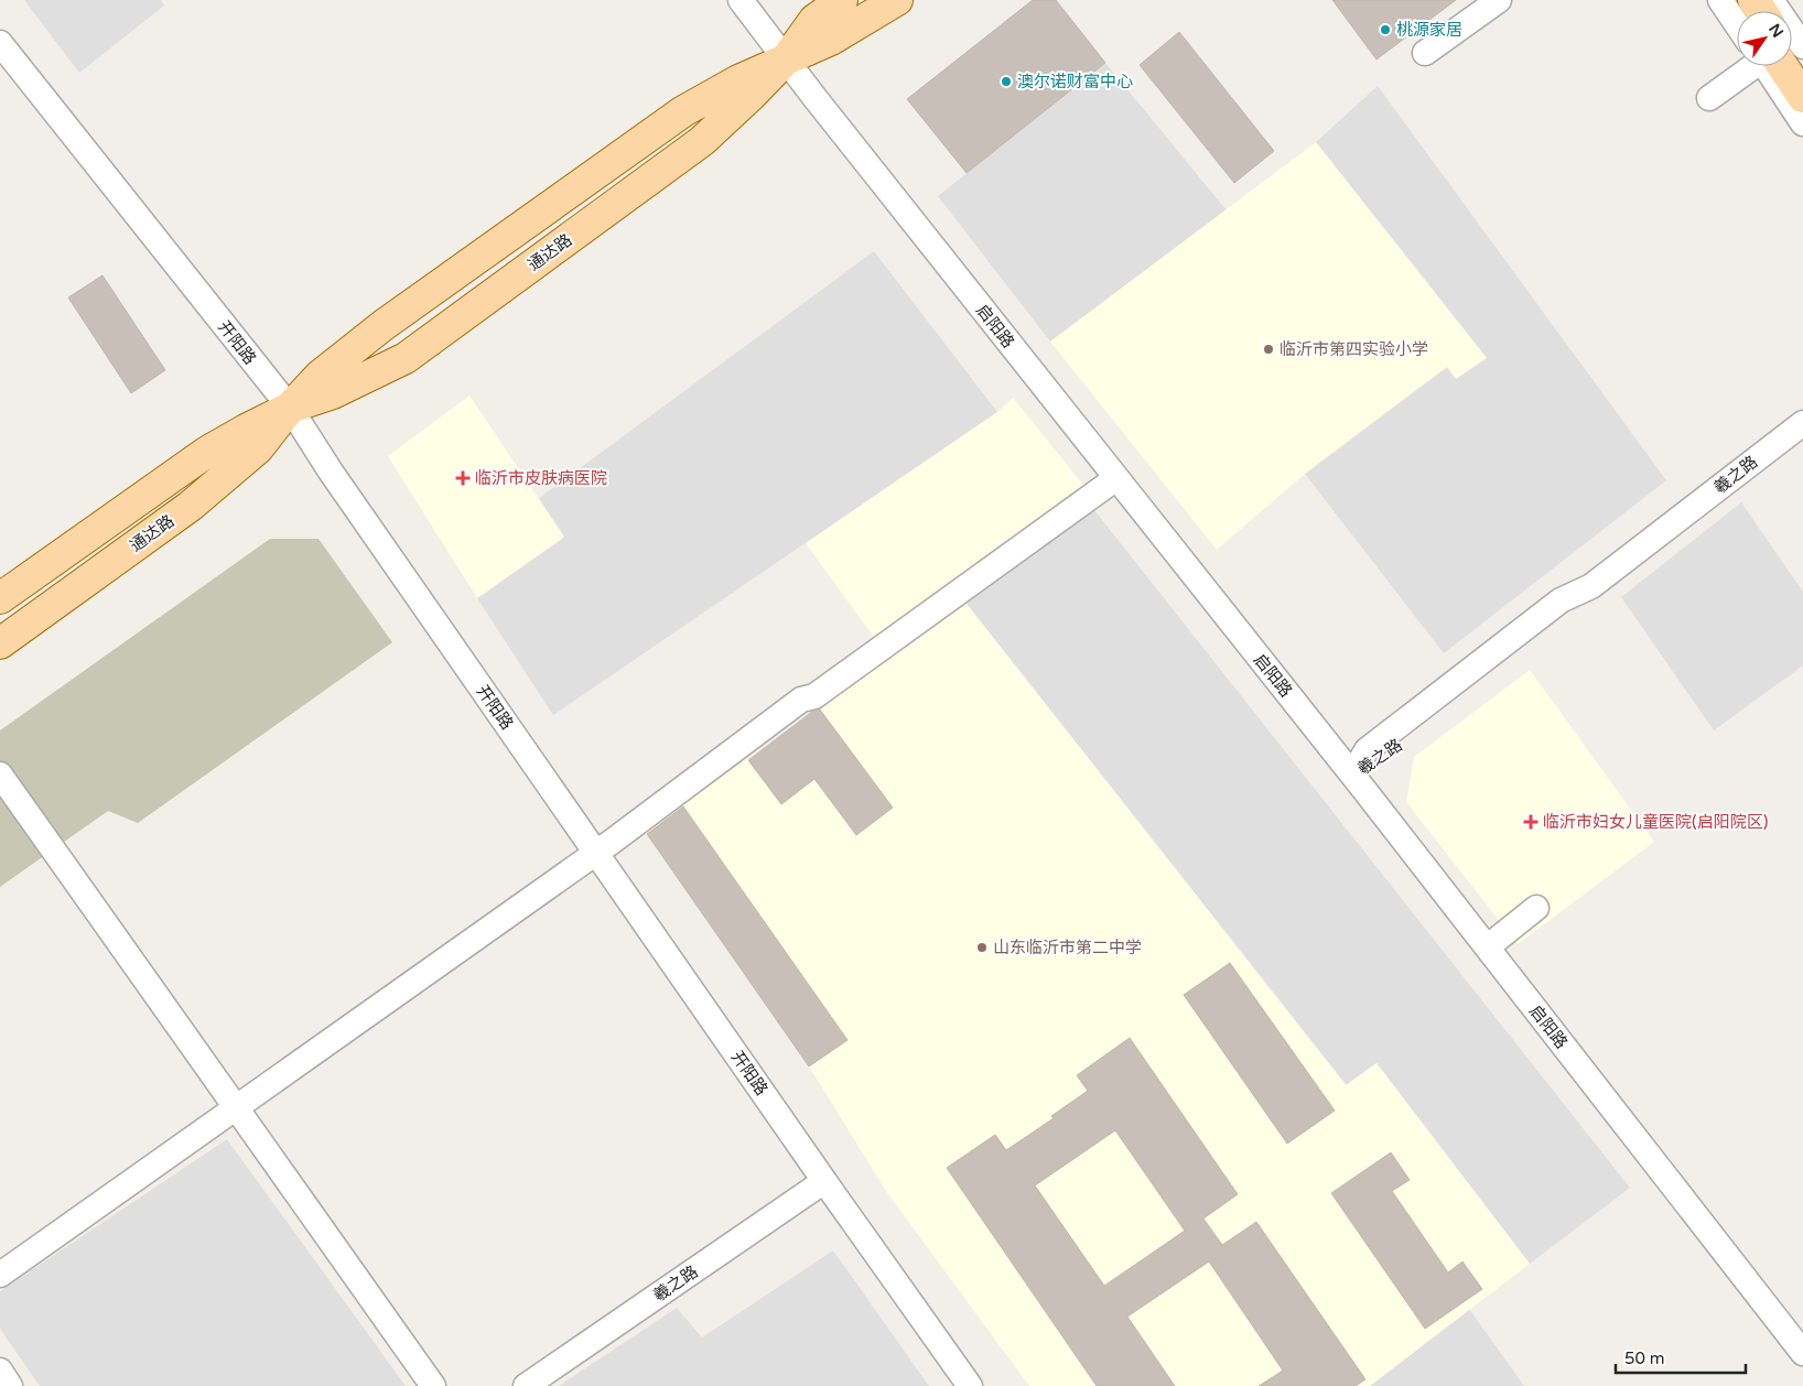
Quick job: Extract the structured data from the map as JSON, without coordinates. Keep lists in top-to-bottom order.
{
  "streets": {
    "main road": ["通达路"],
    "street": ["启阳路", "开阳路", "羲之路"]
  },
  "crossings": [
    ["通达路", "启阳路"],
    ["通达路", "开阳路"],
    ["启阳路", "羲之路"],
    ["开阳路", "羲之路"]
  ],
  "places": {
    "other": [
      "桃源家居",
      "澳尔诺财富中心",
      "临沂市第四实验小学",
      "山东临沂市第二中学"
    ],
    "health": ["临沂市皮肤病医院", "临沂市妇女儿童医院(启阳院区)"]
  },
  "scale_bar": "50 m",
  "north": "top right"
}
